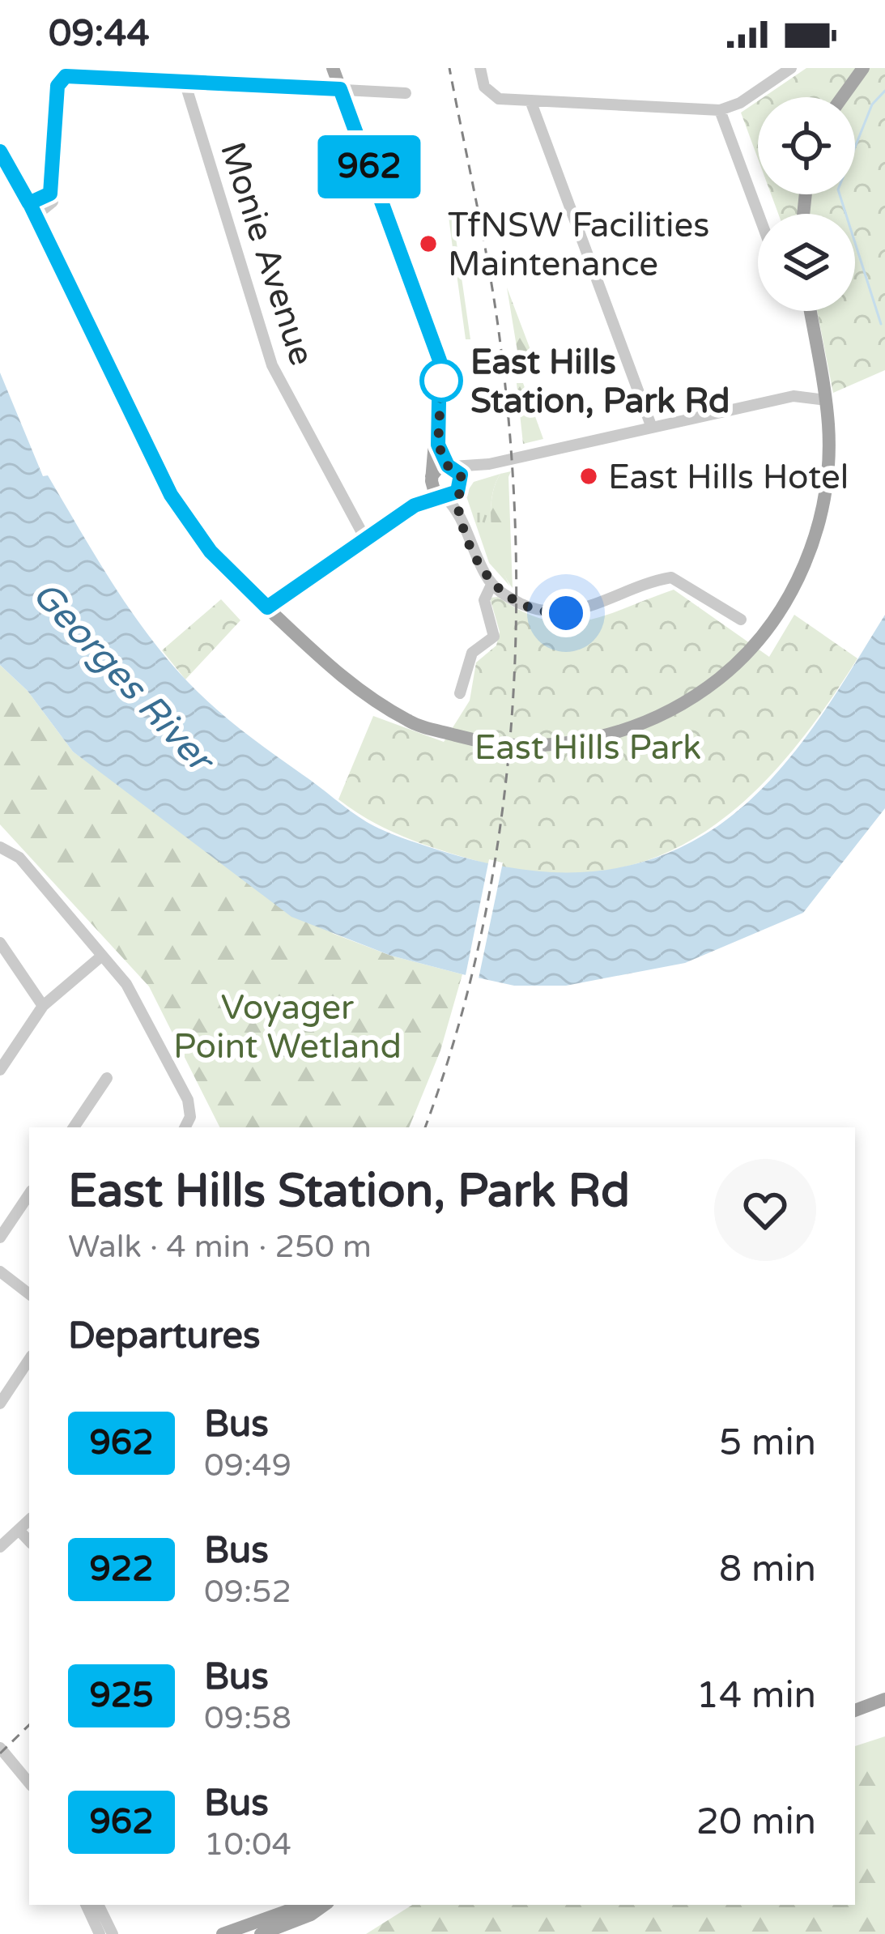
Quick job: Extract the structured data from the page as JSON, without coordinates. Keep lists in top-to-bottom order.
{
  "streets": {
    "street": ["Monie Avenue"]
  },
  "water": ["Georges River"],
  "parks": ["East Hills Park", "Voyager Point Wetland"],
  "places": ["TfNSW Facilities Maintenance", "East Hills Station, Park Rd", "East Hills Hotel"],
  "lines": ["bus line 962"],
  "page": {
    "status": "09:44",
    "on_map": "962",
    "heading": [
      ["East Hills Station, Park Rd", "Walk · 4 min · 250 m"],
      "Departures"
    ],
    "list": [
      {
        "mark": "962",
        "name": "Bus",
        "note": "09:49",
        "value": "5 min"
      },
      {
        "mark": "922",
        "name": "Bus",
        "note": "09:52",
        "value": "8 min"
      },
      {
        "mark": "925",
        "name": "Bus",
        "note": "09:58",
        "value": "14 min"
      },
      {
        "mark": "962",
        "name": "Bus",
        "note": "10:04",
        "value": "20 min"
      }
    ]
  }
}
